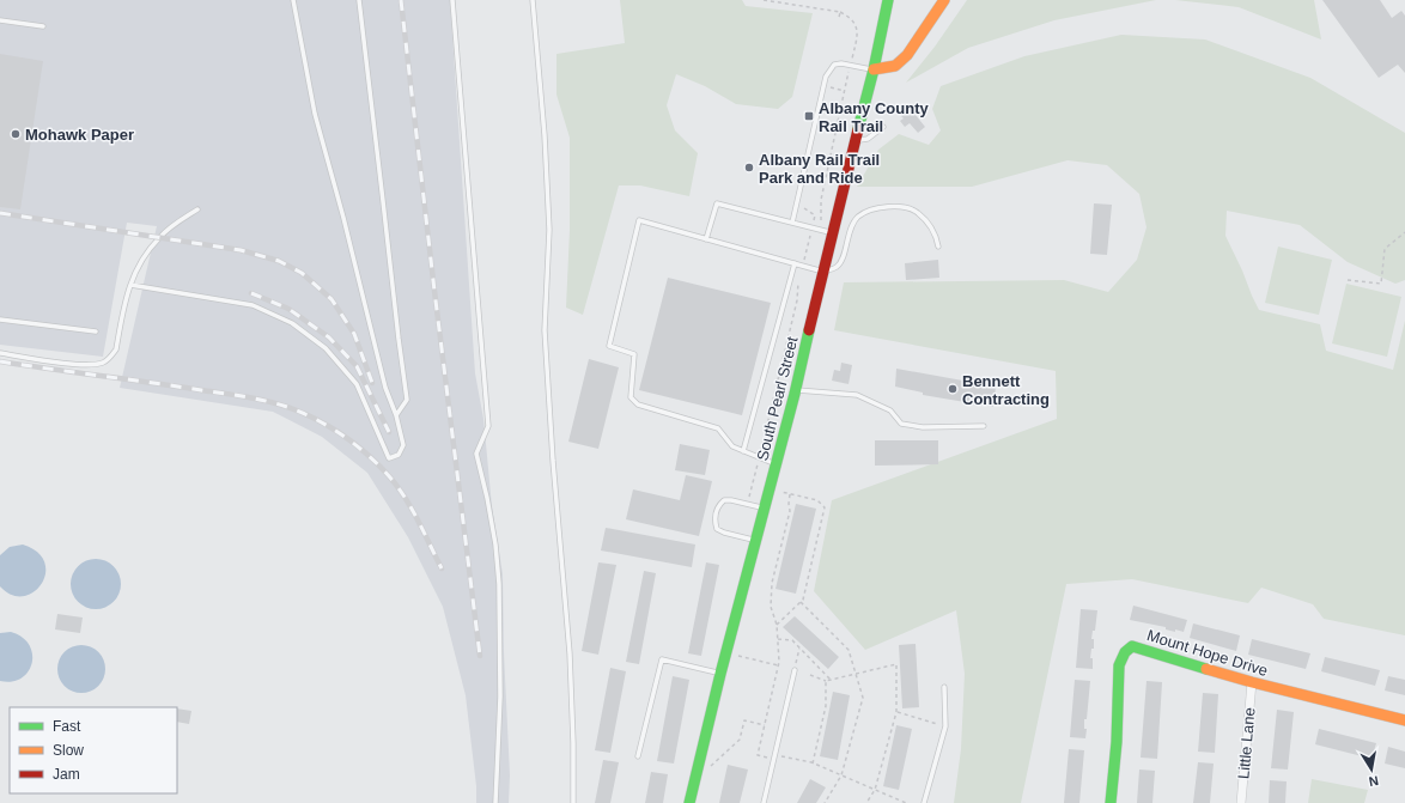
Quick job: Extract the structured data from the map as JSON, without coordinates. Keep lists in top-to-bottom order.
{
  "streets": {
    "main road": ["South Pearl Street", "Mount Hope Drive"],
    "street": ["Little Lane"]
  },
  "crossings": [
    ["Mount Hope Drive", "Little Lane"]
  ],
  "places": {
    "transit": ["Albany County Rail Trail"],
    "other": ["Mohawk Paper", "Albany Rail Trail Park and Ride", "Bennett Contracting"]
  },
  "legend": ["Fast", "Slow", "Jam"],
  "north": "bottom"
}
